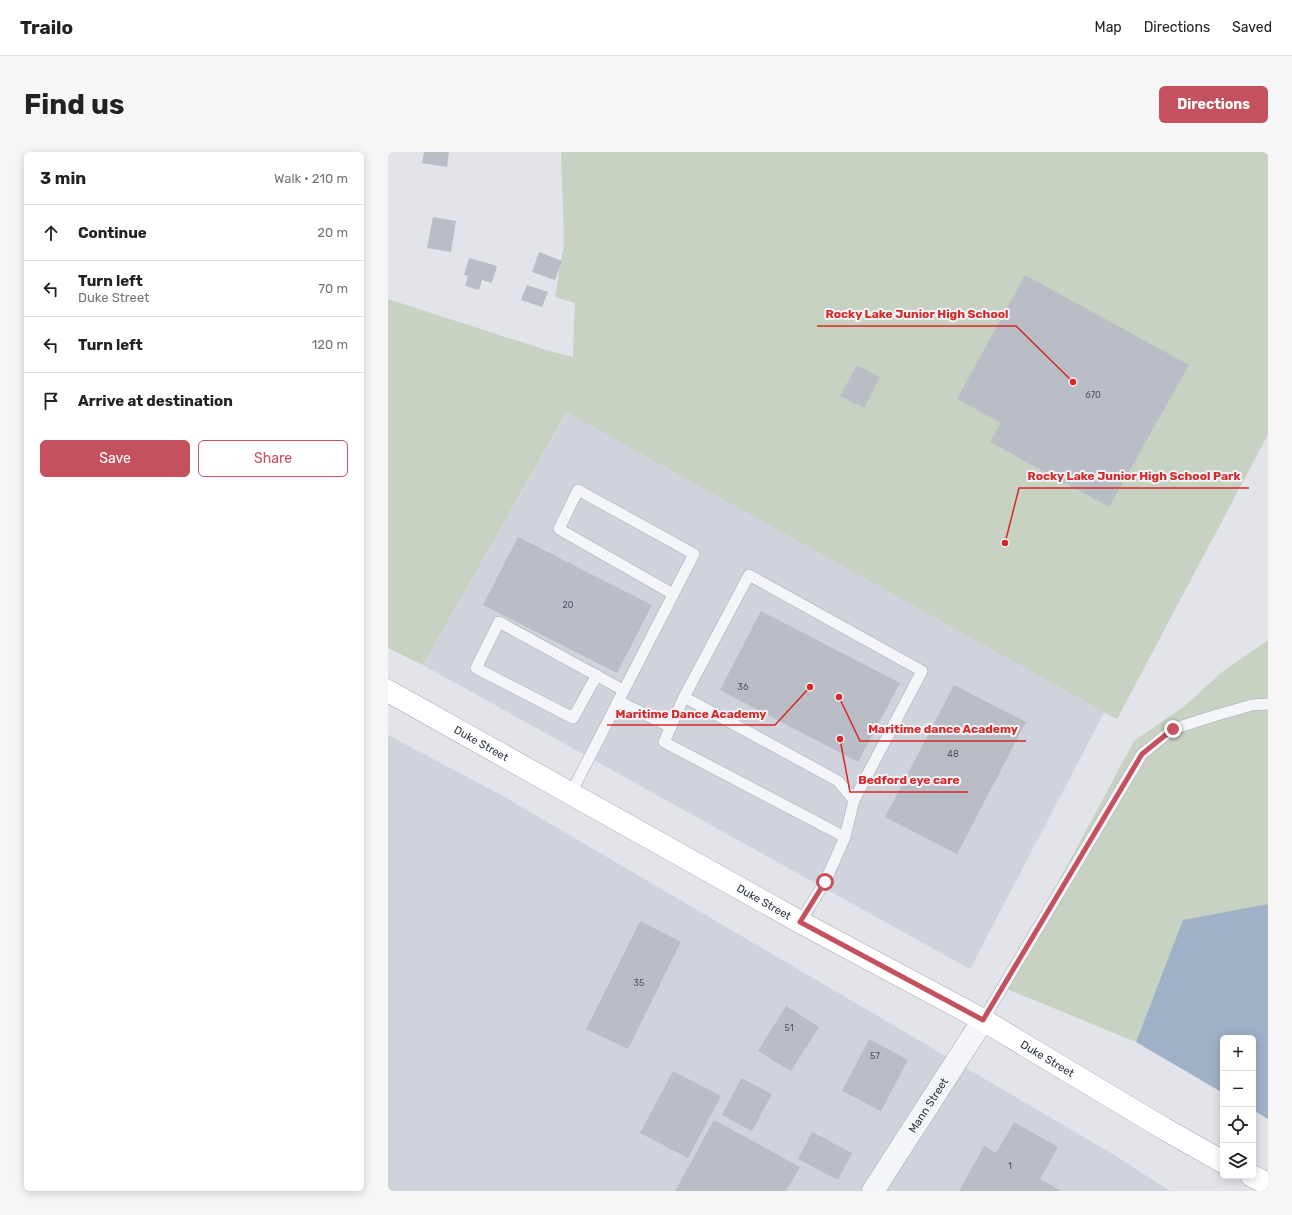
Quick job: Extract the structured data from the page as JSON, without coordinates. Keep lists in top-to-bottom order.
{
  "streets": {
    "main road": ["Duke Street"],
    "street": ["Mann Street"]
  },
  "crossings": [
    ["Duke Street", "Mann Street"]
  ],
  "places": [
    "Rocky Lake Junior High School",
    "Rocky Lake Junior High School Park",
    "Maritime Dance Academy",
    "Maritime dance Academy",
    "Bedford eye care"
  ],
  "house_numbers": [
    "670",
    "20",
    "36",
    "48",
    "35",
    "51",
    "57",
    "1"
  ],
  "page": {
    "header": "Trailo",
    "nav": ["Map", "Directions", "Saved"],
    "buttons": [
      "Directions",
      ["Save", "Share"]
    ],
    "title": "Find us",
    "heading": ["3 min", "Walk · 210 m"],
    "list": [
      ["Continue", "20 m"],
      ["Turn left", "Duke Street", "70 m"],
      ["Turn left", "120 m"],
      "Arrive at destination"
    ],
    "map_buttons": ["+", "−"]
  }
}
